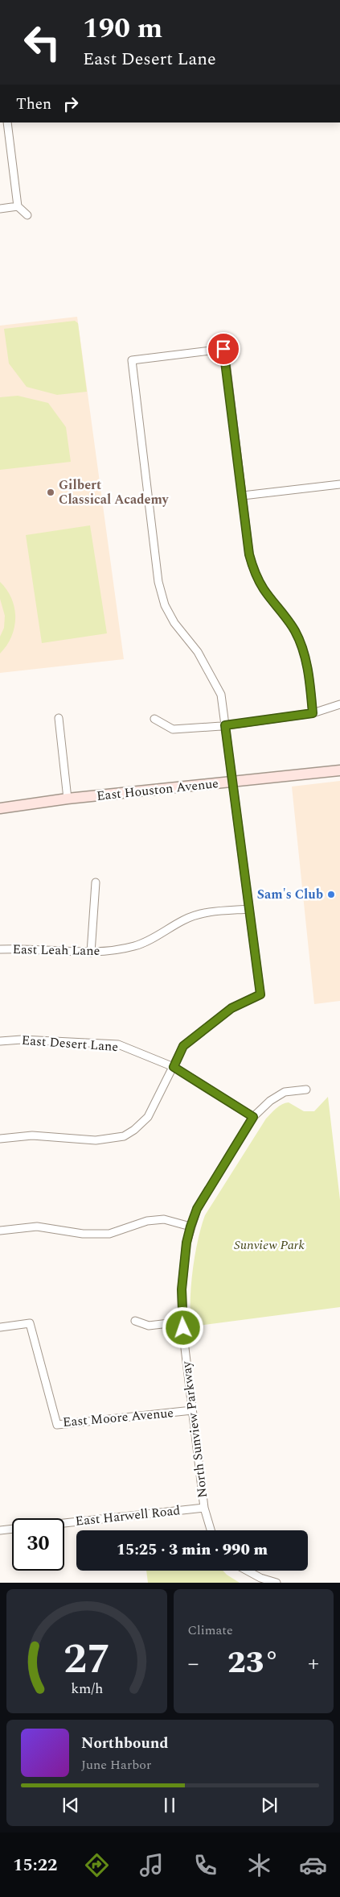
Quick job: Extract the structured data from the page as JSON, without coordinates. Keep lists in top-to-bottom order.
{
  "streets": {
    "street": [
      "East Houston Avenue",
      "East Leah Lane",
      "East Desert Lane",
      "East Moore Avenue",
      "North Sunview Parkway",
      "East Harwell Road"
    ]
  },
  "crossings": [
    ["East Desert Lane", "North Sunview Parkway"],
    ["East Moore Avenue", "North Sunview Parkway"],
    ["North Sunview Parkway", "East Harwell Road"]
  ],
  "parks": ["Sunview Park"],
  "places": ["Gilbert Classical Academy", "Sam's Club"],
  "page": {
    "turn": ["190 m", "East Desert Lane"],
    "then": "Then",
    "limit": "30",
    "trip": "15:25 · 3 min · 990 m",
    "tile": "Climate",
    "heat": ["−", "23°", "+"],
    "song": ["Northbound", "June Harbor"],
    "tabs": "15:22",
    "gauge": ["27", "km/h"]
  }
}
